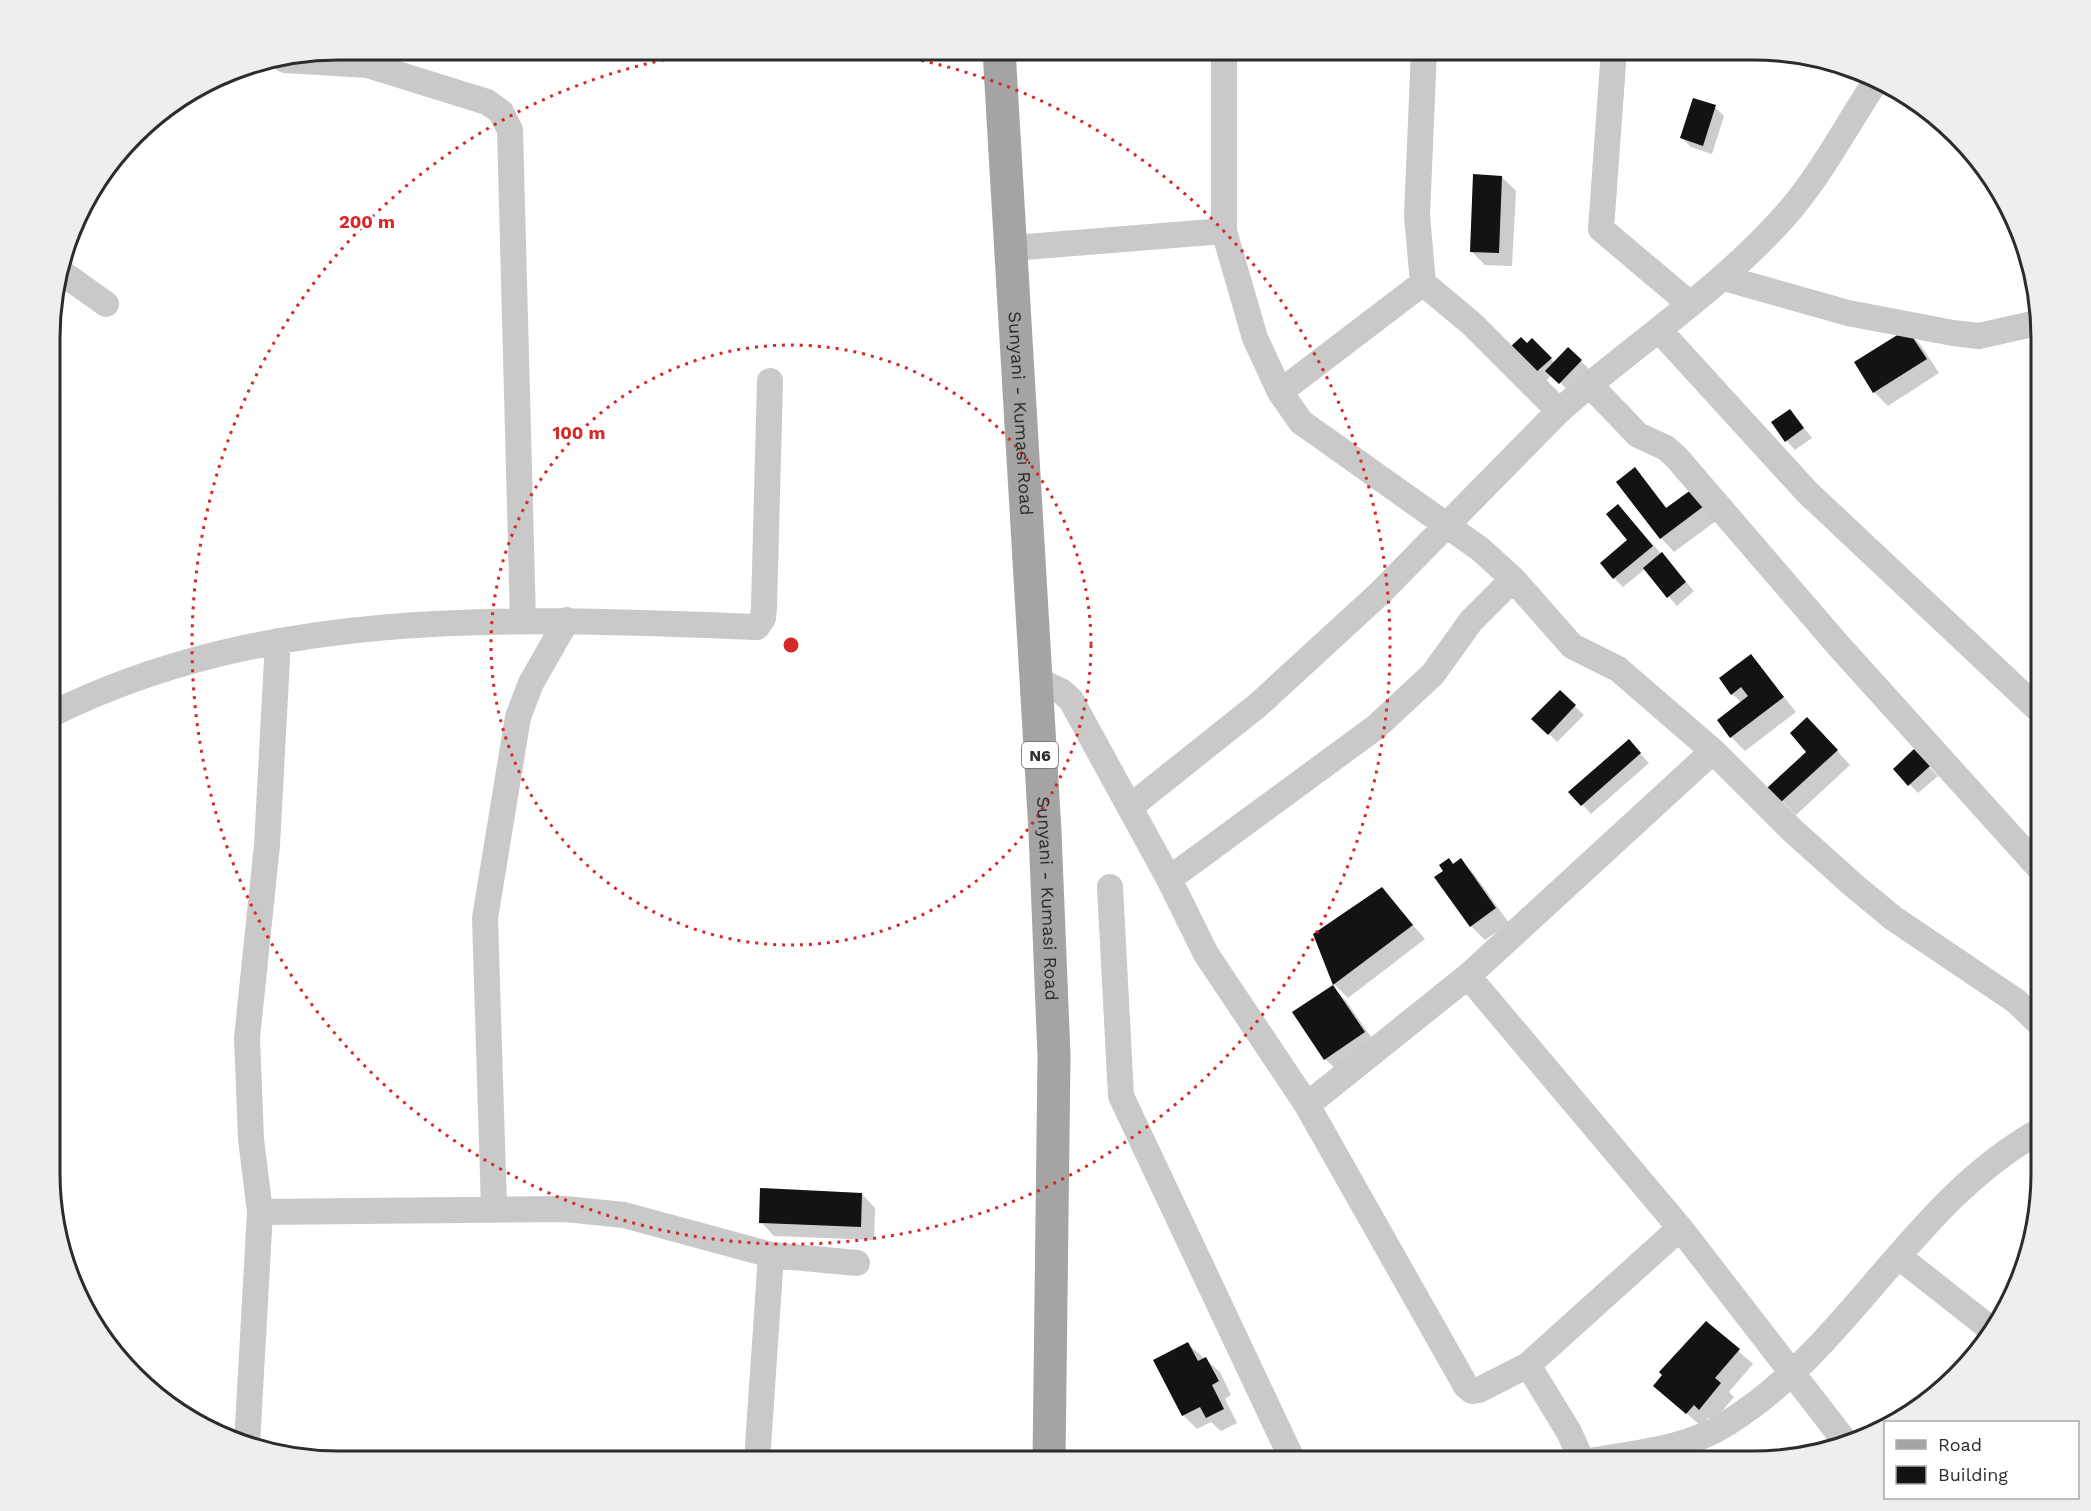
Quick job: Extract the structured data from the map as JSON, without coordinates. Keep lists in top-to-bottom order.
{
  "streets": {
    "main road": ["Sunyani - Kumasi Road", "N6"]
  },
  "legend": ["Road", "Building"],
  "rings": ["200 m", "100 m"]
}
